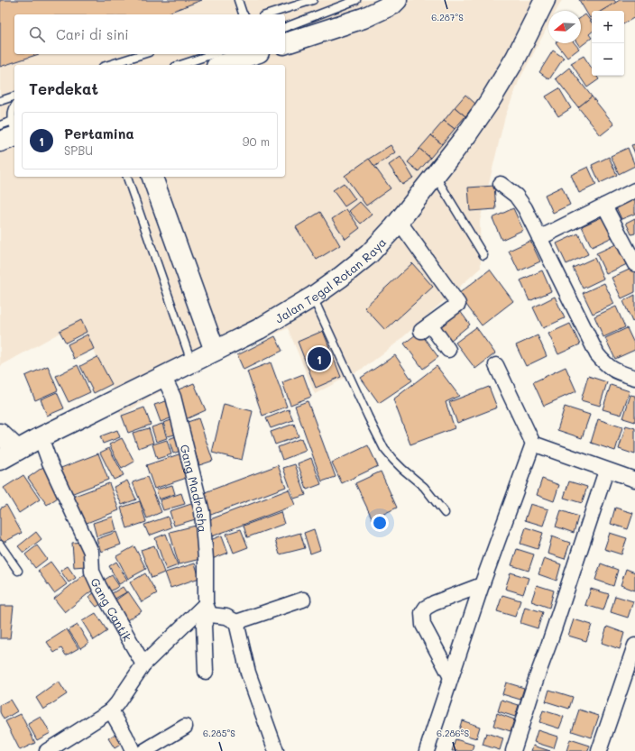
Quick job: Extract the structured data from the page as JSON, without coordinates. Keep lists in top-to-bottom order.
{
  "streets": {
    "main road": ["Jalan Tegal Rotan Raya"],
    "street": ["Gang Madrasha", "Gang Cantik"]
  },
  "crossings": [
    ["Jalan Tegal Rotan Raya", "Gang Madrasha"],
    ["Jalan Tegal Rotan Raya", "Gang Cantik"]
  ],
  "north": "left",
  "page": {
    "map_buttons": ["+", "−"],
    "search": "Cari di sini",
    "heading": "Terdekat",
    "list": [
      {
        "mark": "1",
        "name": "Pertamina",
        "note": "SPBU",
        "value": "90 m"
      }
    ],
    "pins": "1"
  },
  "coordinates": ["6.287°S", "6.285°S", "6.286°S"]
}
